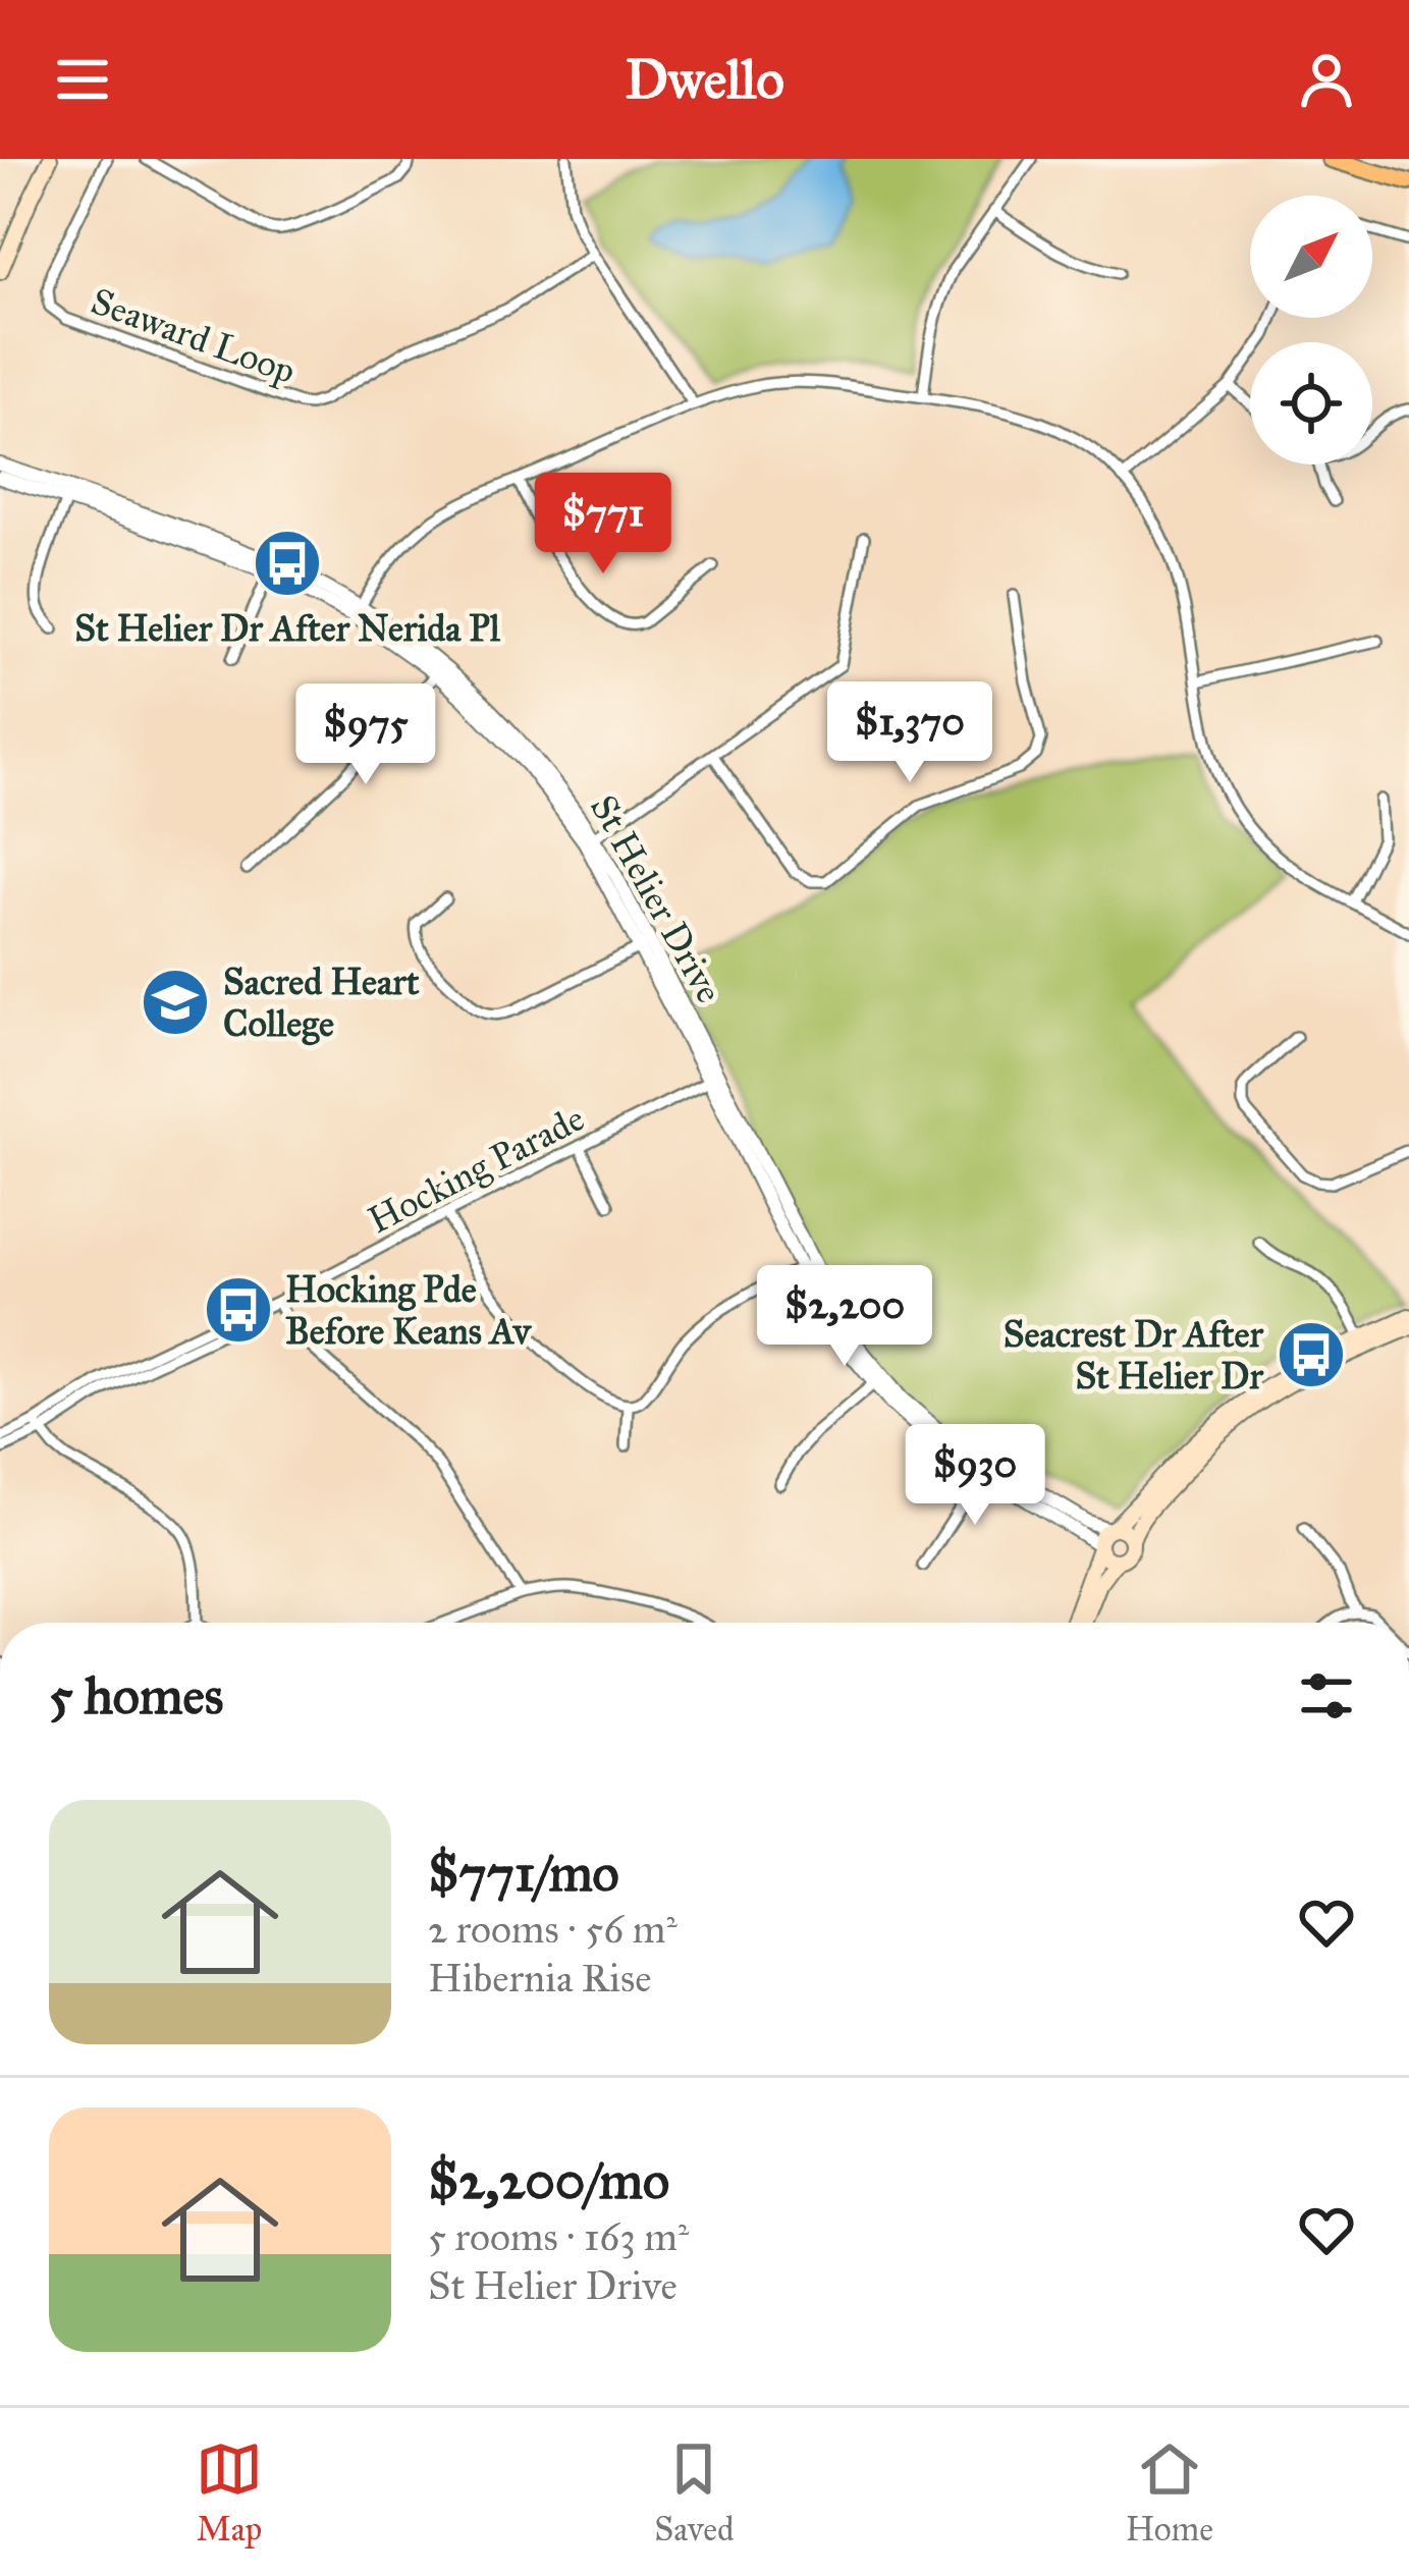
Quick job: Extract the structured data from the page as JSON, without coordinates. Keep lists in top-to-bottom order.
{
  "streets": {
    "street": ["Seaward Loop", "St Helier Drive", "Hocking Parade"]
  },
  "crossings": [
    ["St Helier Drive", "Hocking Parade"]
  ],
  "places": {
    "bus stop": ["St Helier Dr After Nerida Pl", "Hocking Pde Before Keans Av", "Seacrest Dr After St Helier Dr"],
    "school or university": ["Sacred Heart College"]
  },
  "north": "top right",
  "page": {
    "header": "Dwello",
    "price": [
      "$771",
      "$1,370",
      "$975",
      "$2,200",
      "$930"
    ],
    "heading": "5 homes",
    "list": [
      {
        "name": "$771/mo",
        "note": "2 rooms · 56 m² · Hibernia Rise"
      },
      {
        "name": "$2,200/mo",
        "note": "5 rooms · 163 m² · St Helier Drive"
      }
    ],
    "tabs": ["Map", "Saved", "Home"]
  }
}
